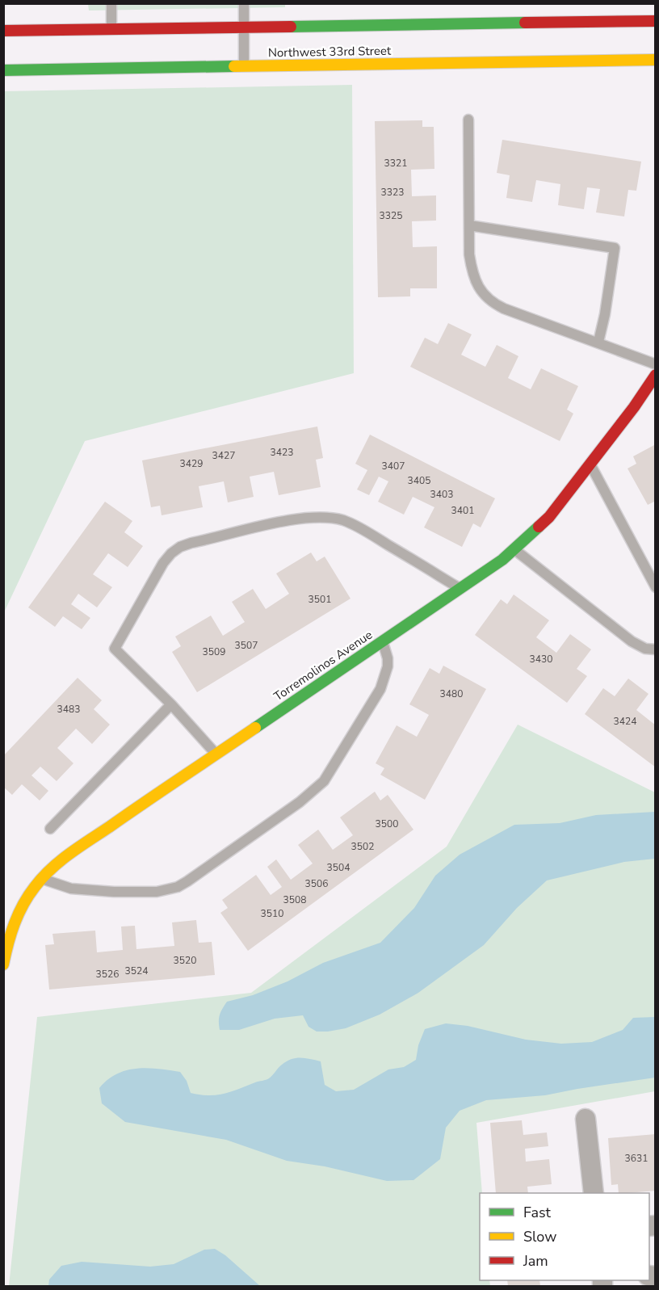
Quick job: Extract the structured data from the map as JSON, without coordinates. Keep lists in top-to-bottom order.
{
  "streets": {
    "street": ["Northwest 33rd Street", "Torremolinos Avenue"]
  },
  "house_numbers": [
    "3321",
    "3323",
    "3325",
    "3423",
    "3427",
    "3429",
    "3407",
    "3405",
    "3403",
    "3401",
    "3501",
    "3507",
    "3509",
    "3430",
    "3480",
    "3483",
    "3424",
    "3500",
    "3502",
    "3504",
    "3506",
    "3508",
    "3510",
    "3520",
    "3524",
    "3526",
    "3631"
  ],
  "legend": ["Fast", "Slow", "Jam"]
}
